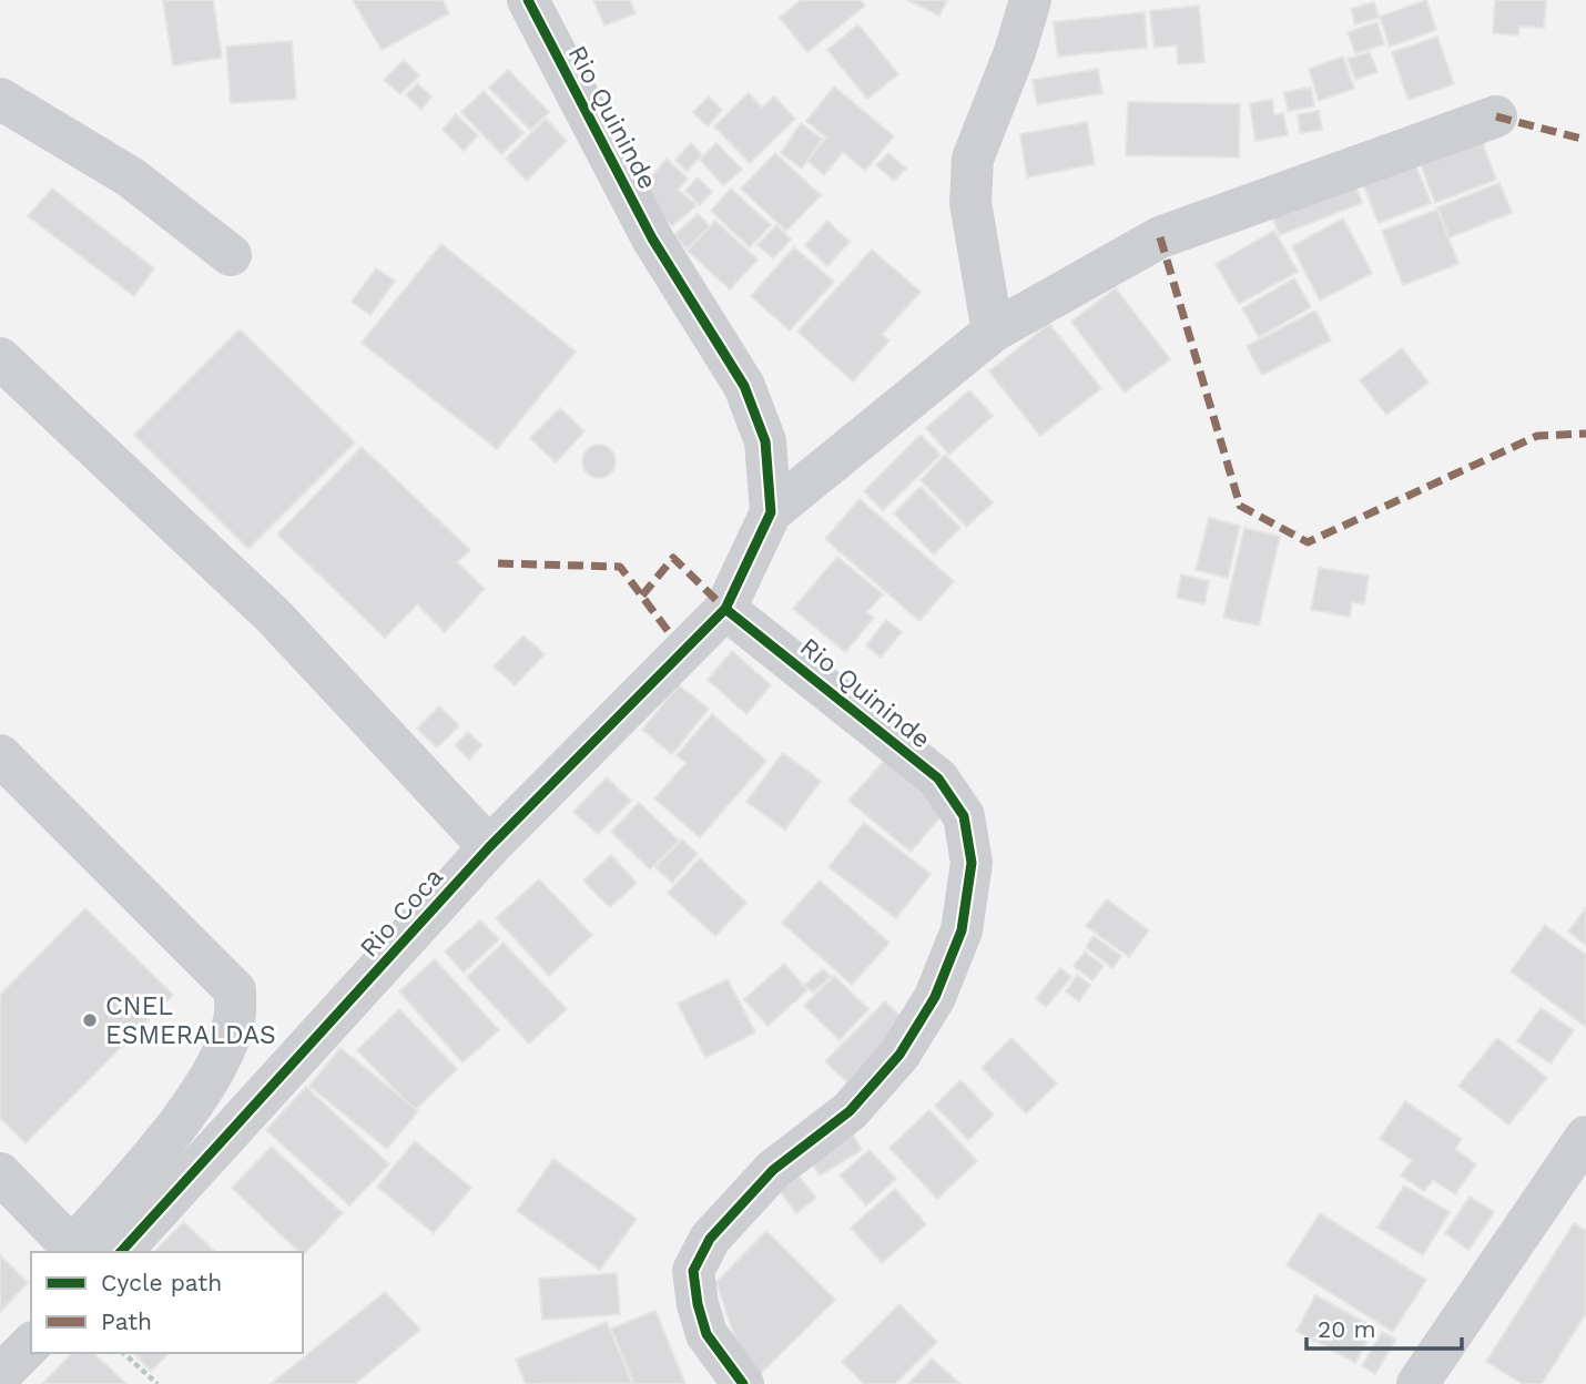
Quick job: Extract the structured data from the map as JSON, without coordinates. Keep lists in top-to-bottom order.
{
  "streets": {
    "street": ["Rio Quininde", "Rio Coca"]
  },
  "crossings": [
    ["Rio Quininde", "Rio Coca"]
  ],
  "places": ["CNEL ESMERALDAS"],
  "legend": ["Cycle path", "Path"],
  "scale_bar": "20 m"
}
